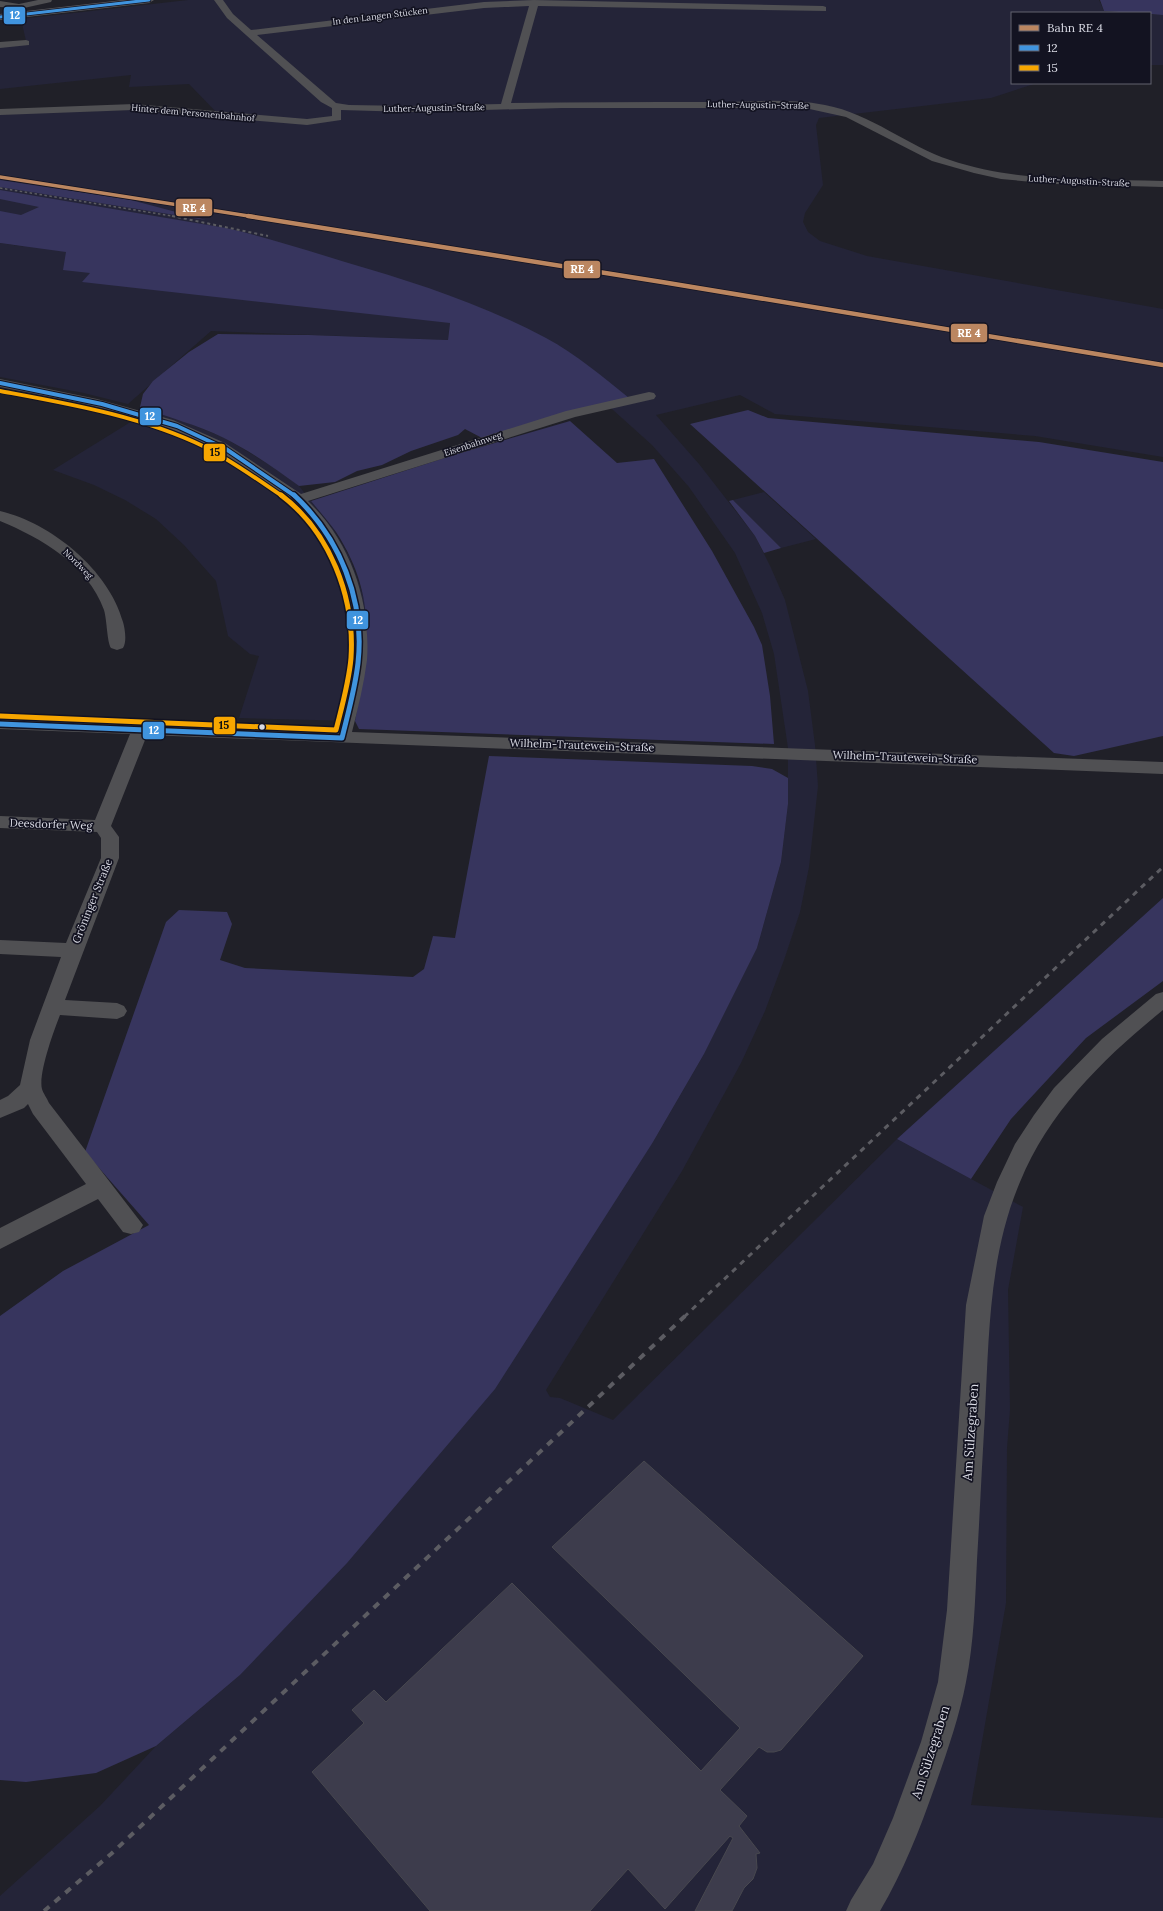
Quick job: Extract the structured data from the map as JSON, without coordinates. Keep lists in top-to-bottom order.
{
  "streets": {
    "street": [
      "In den Langen Stücken",
      "Luther-Augustin-Straße",
      "Hinter dem Personenbahnhof",
      "Eisenbahnweg",
      "Nordweg",
      "Wilhelm-Trautewein-Straße",
      "Deesdorfer Weg",
      "Gröninger Straße",
      "Am Sülzegraben"
    ]
  },
  "crossings": [
    ["Luther-Augustin-Straße", "Hinter dem Personenbahnhof"],
    ["Deesdorfer Weg", "Gröninger Straße"]
  ],
  "lines": ["transit line 12", "transit line 15"],
  "legend": ["Bahn RE 4", "12", "15"]
}
